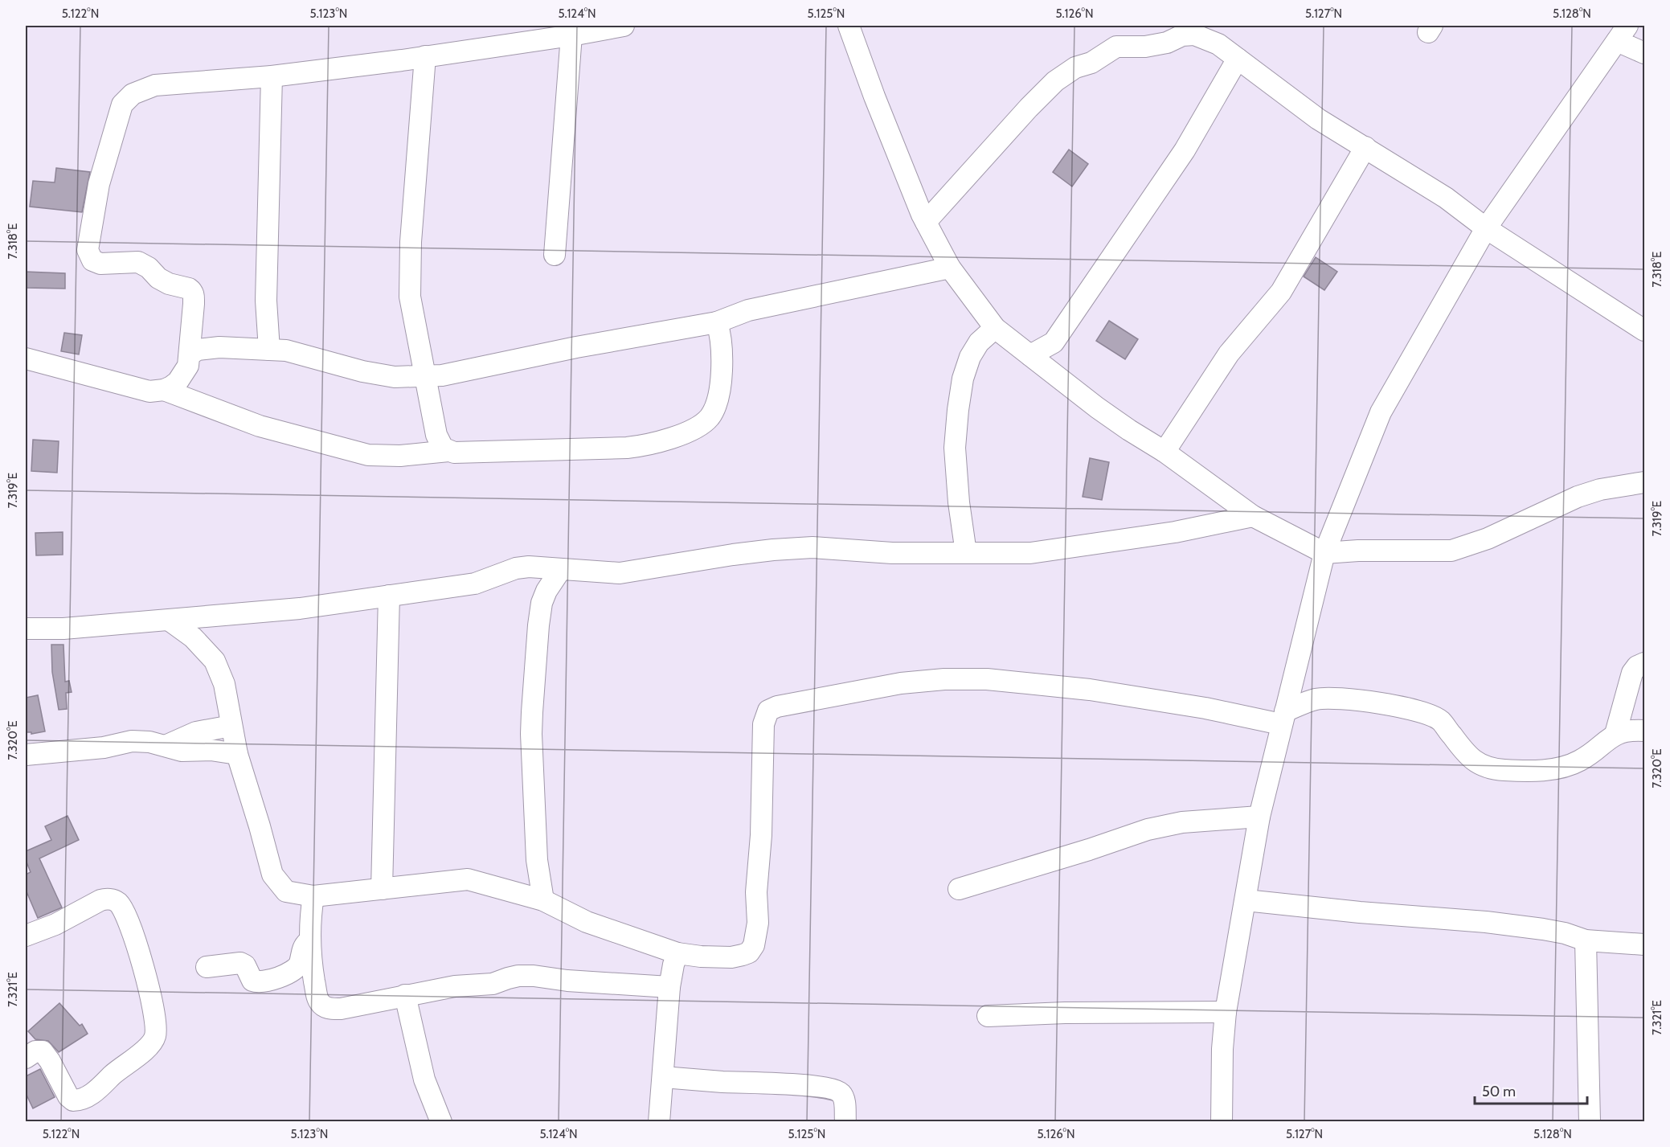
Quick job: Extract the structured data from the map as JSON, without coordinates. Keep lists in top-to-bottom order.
{
  "scale_bar": "50 m",
  "coordinates": [
    "5.122°N",
    "5.123°N",
    "5.124°N",
    "5.125°N",
    "5.126°N",
    "5.127°N",
    "5.128°N",
    "7.318°E",
    "7.319°E",
    "7.320°E",
    "7.321°E"
  ]
}
